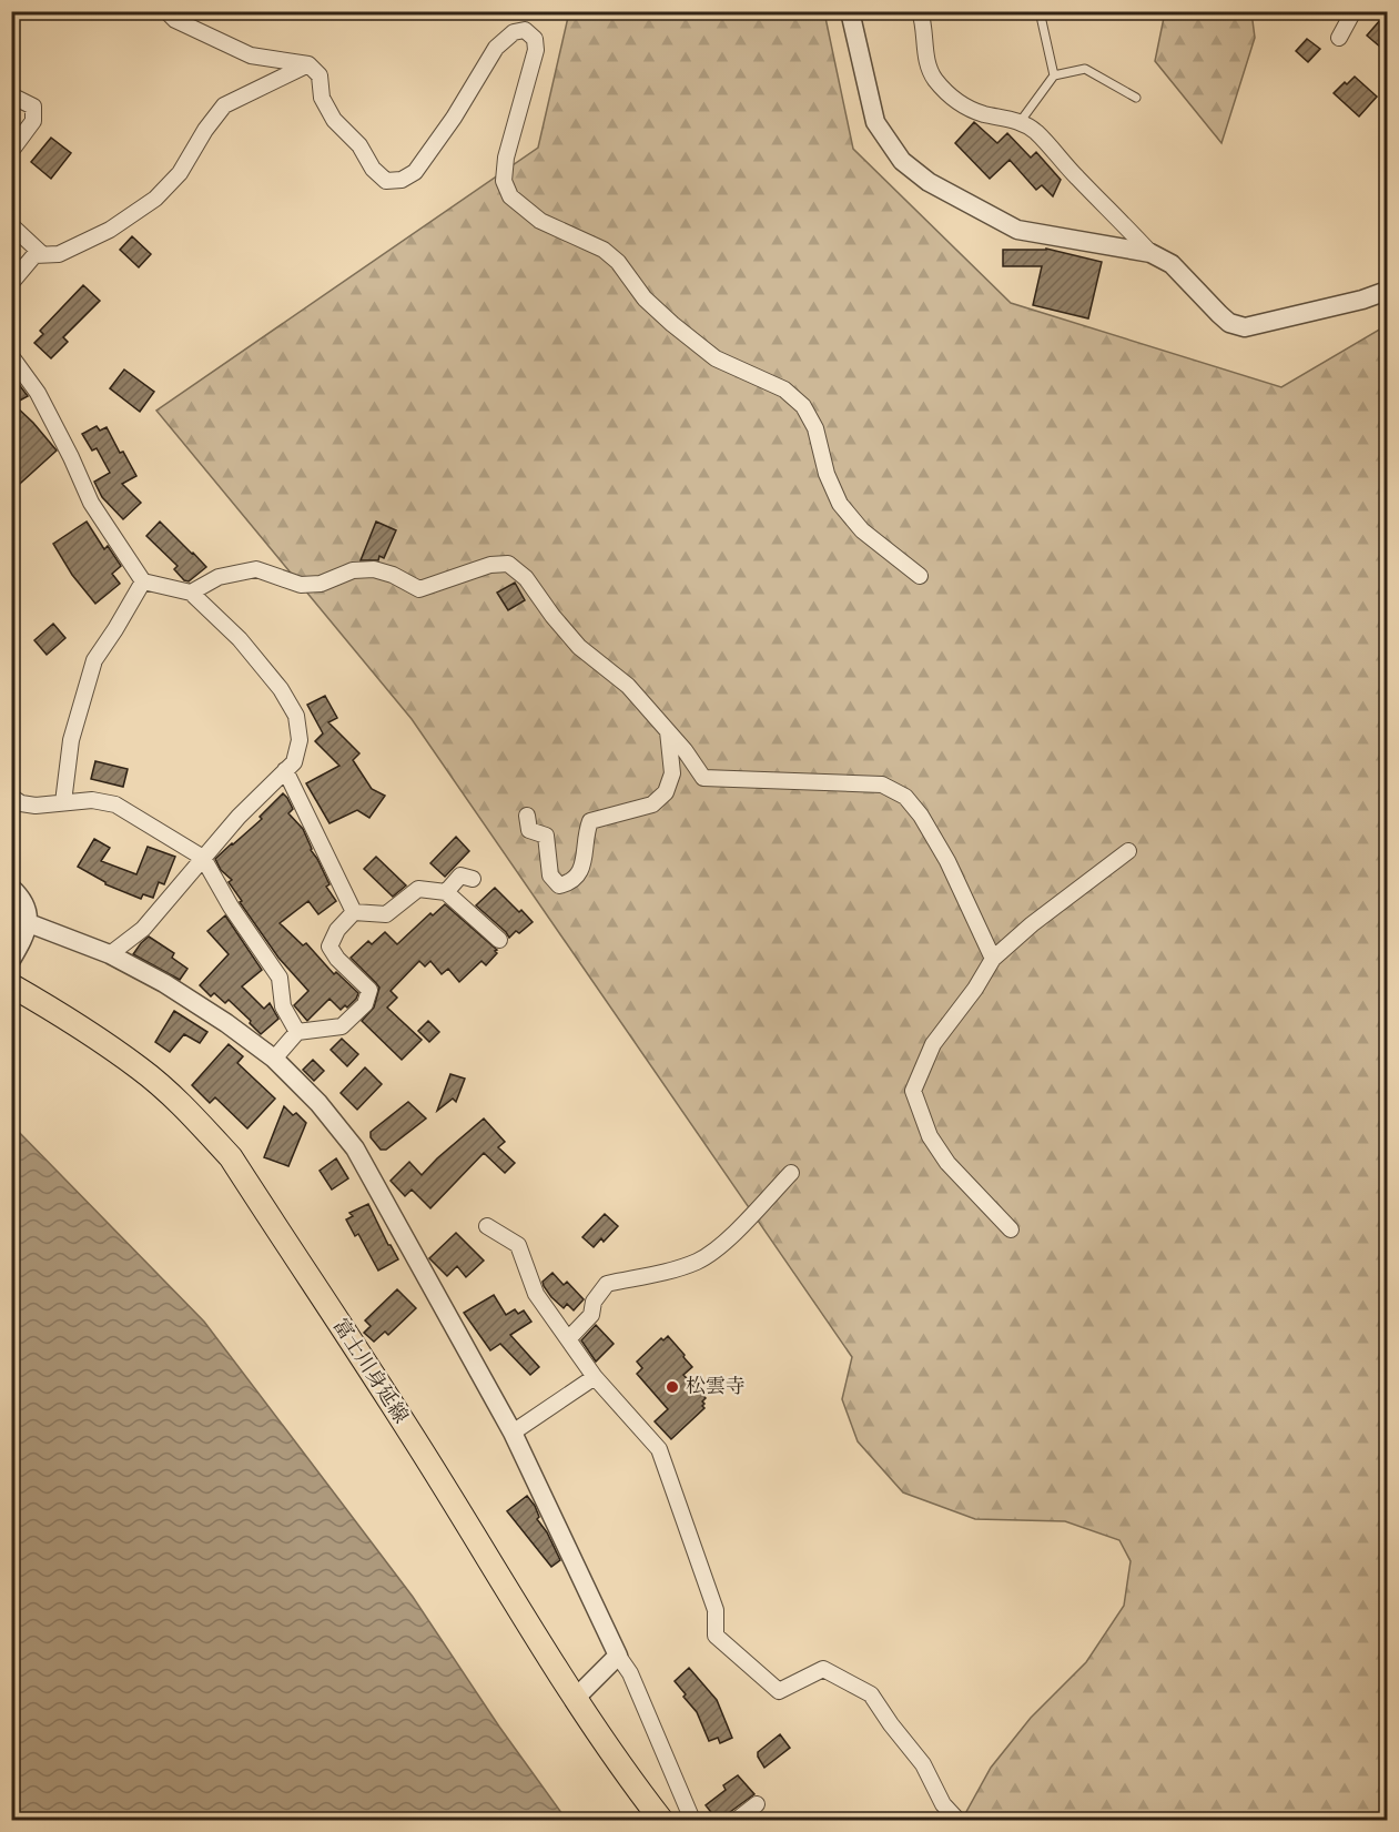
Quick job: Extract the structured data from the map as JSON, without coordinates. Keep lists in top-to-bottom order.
{
  "streets": {
    "main road": ["富士川身延線"]
  },
  "places": ["松雲寺"]
}
